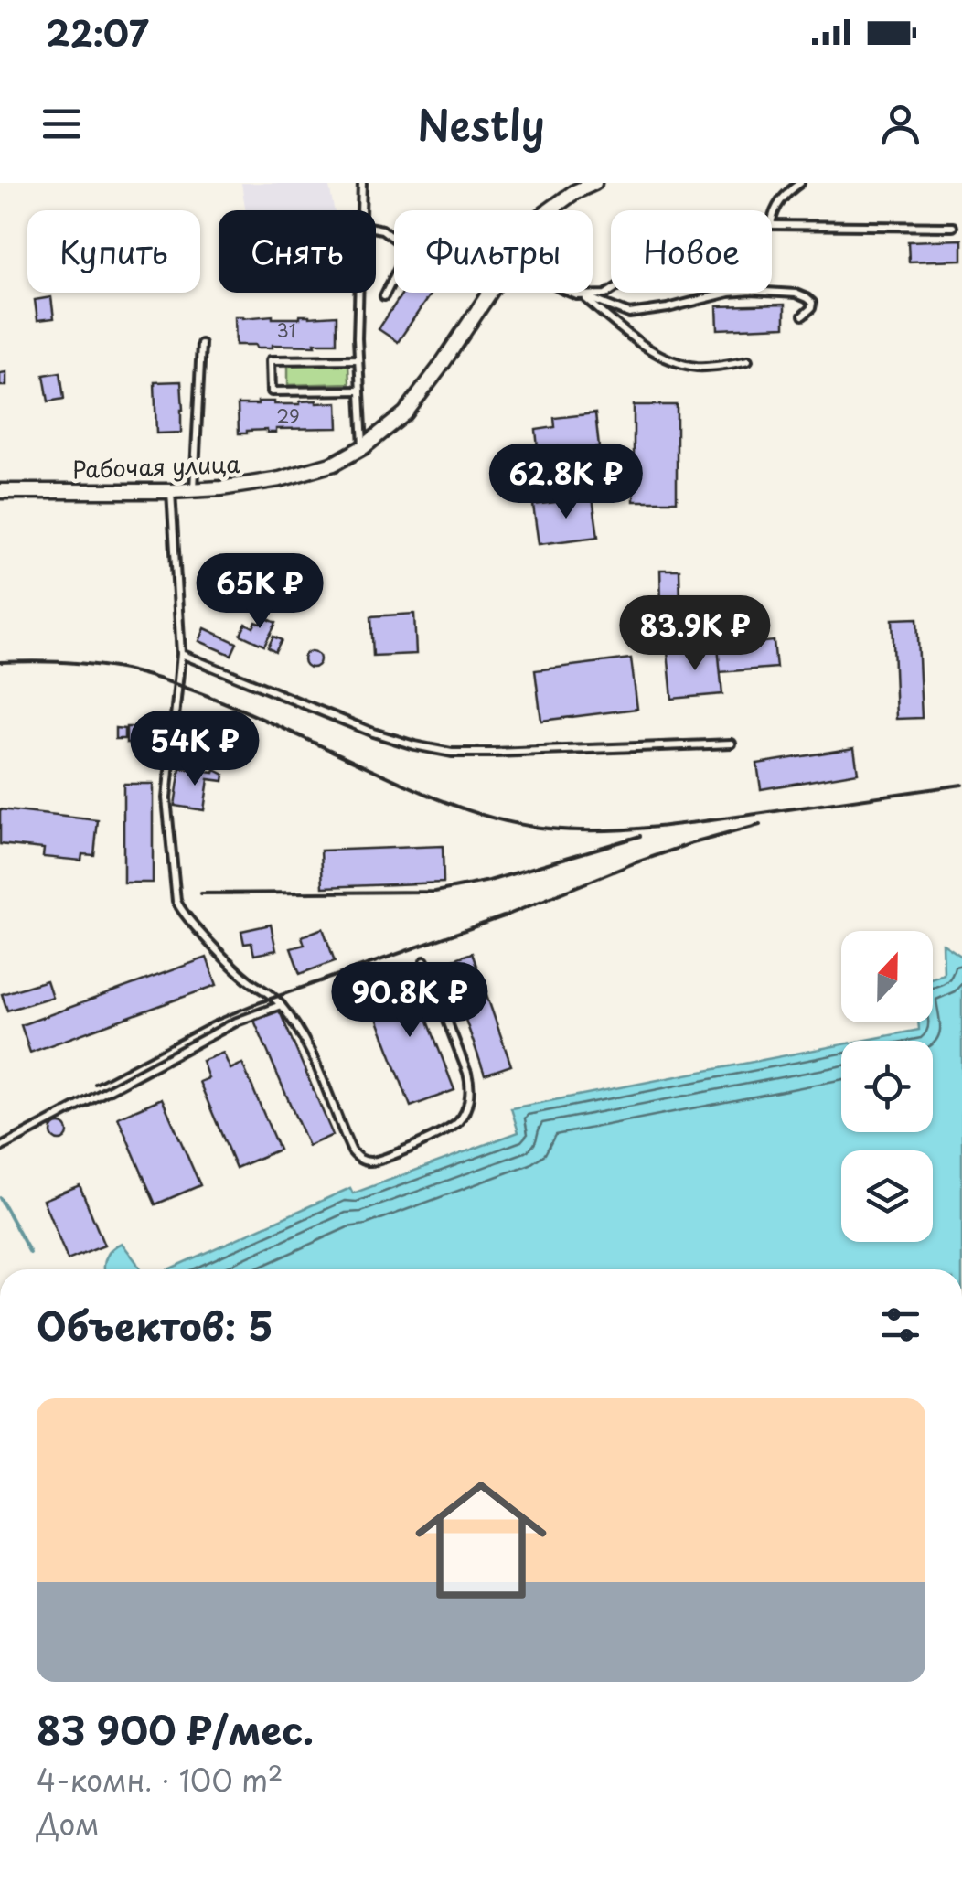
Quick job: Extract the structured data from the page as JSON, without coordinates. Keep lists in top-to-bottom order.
{
  "streets": {
    "street": ["Рабочая улица"]
  },
  "house_numbers": ["31", "29"],
  "north": "top",
  "page": {
    "status": "22:07",
    "header": "Nestly",
    "chip": [
      "Купить",
      "Снять",
      "Фильтры",
      "Новое"
    ],
    "price": [
      "62.8K ₽",
      "65K ₽",
      "83.9K ₽",
      "54K ₽",
      "90.8K ₽"
    ],
    "heading": "Объектов: 5",
    "list": [
      {
        "name": "83 900 ₽/мес.",
        "note": "4-комн. · 100 m² · Дом"
      }
    ]
  }
}
